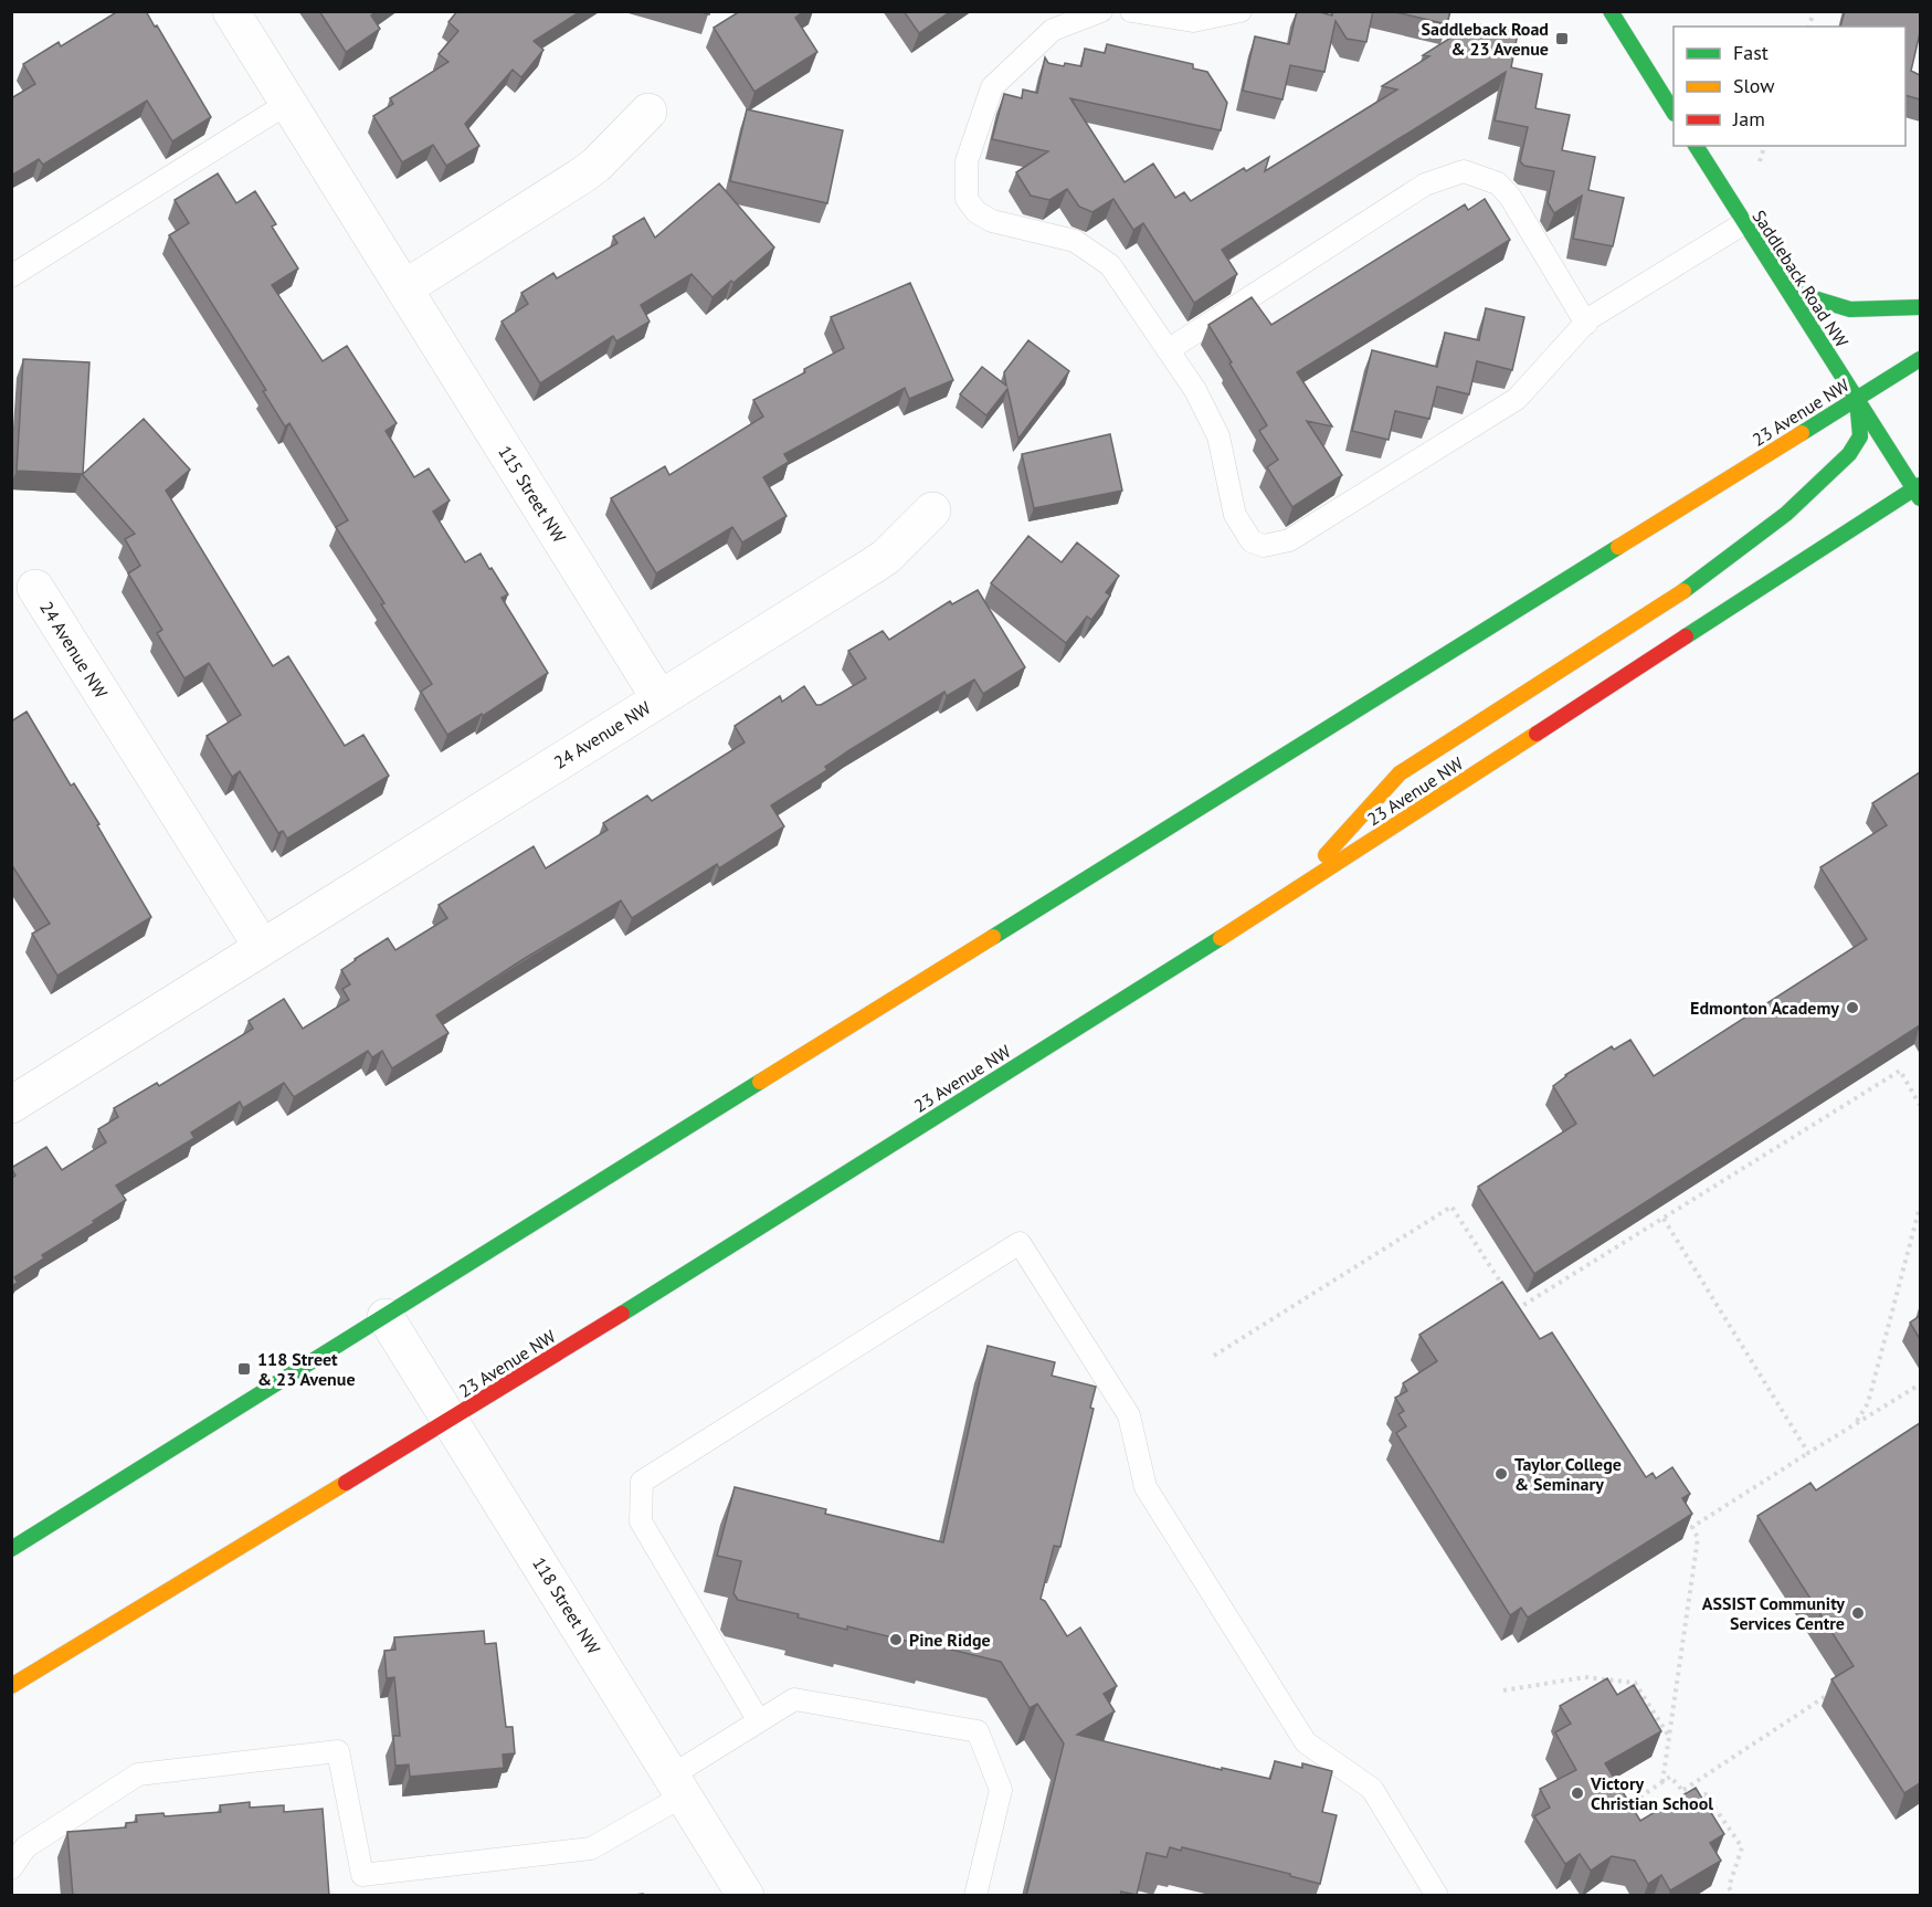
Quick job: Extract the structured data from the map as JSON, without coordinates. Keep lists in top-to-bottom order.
{
  "streets": {
    "main road": ["Saddleback Road NW", "23 Avenue NW"],
    "street": ["115 Street NW", "24 Avenue NW", "118 Street NW"]
  },
  "crossings": [
    ["Saddleback Road NW", "23 Avenue NW"],
    ["23 Avenue NW", "118 Street NW"],
    ["115 Street NW", "24 Avenue NW"]
  ],
  "places": {
    "transit": ["Saddleback Road & 23 Avenue", "118 Street & 23 Avenue"],
    "other": [
      "Edmonton Academy",
      "Taylor College & Seminary",
      "ASSIST Community Services Centre",
      "Pine Ridge",
      "Victory Christian School"
    ]
  },
  "legend": ["Fast", "Slow", "Jam"]
}
